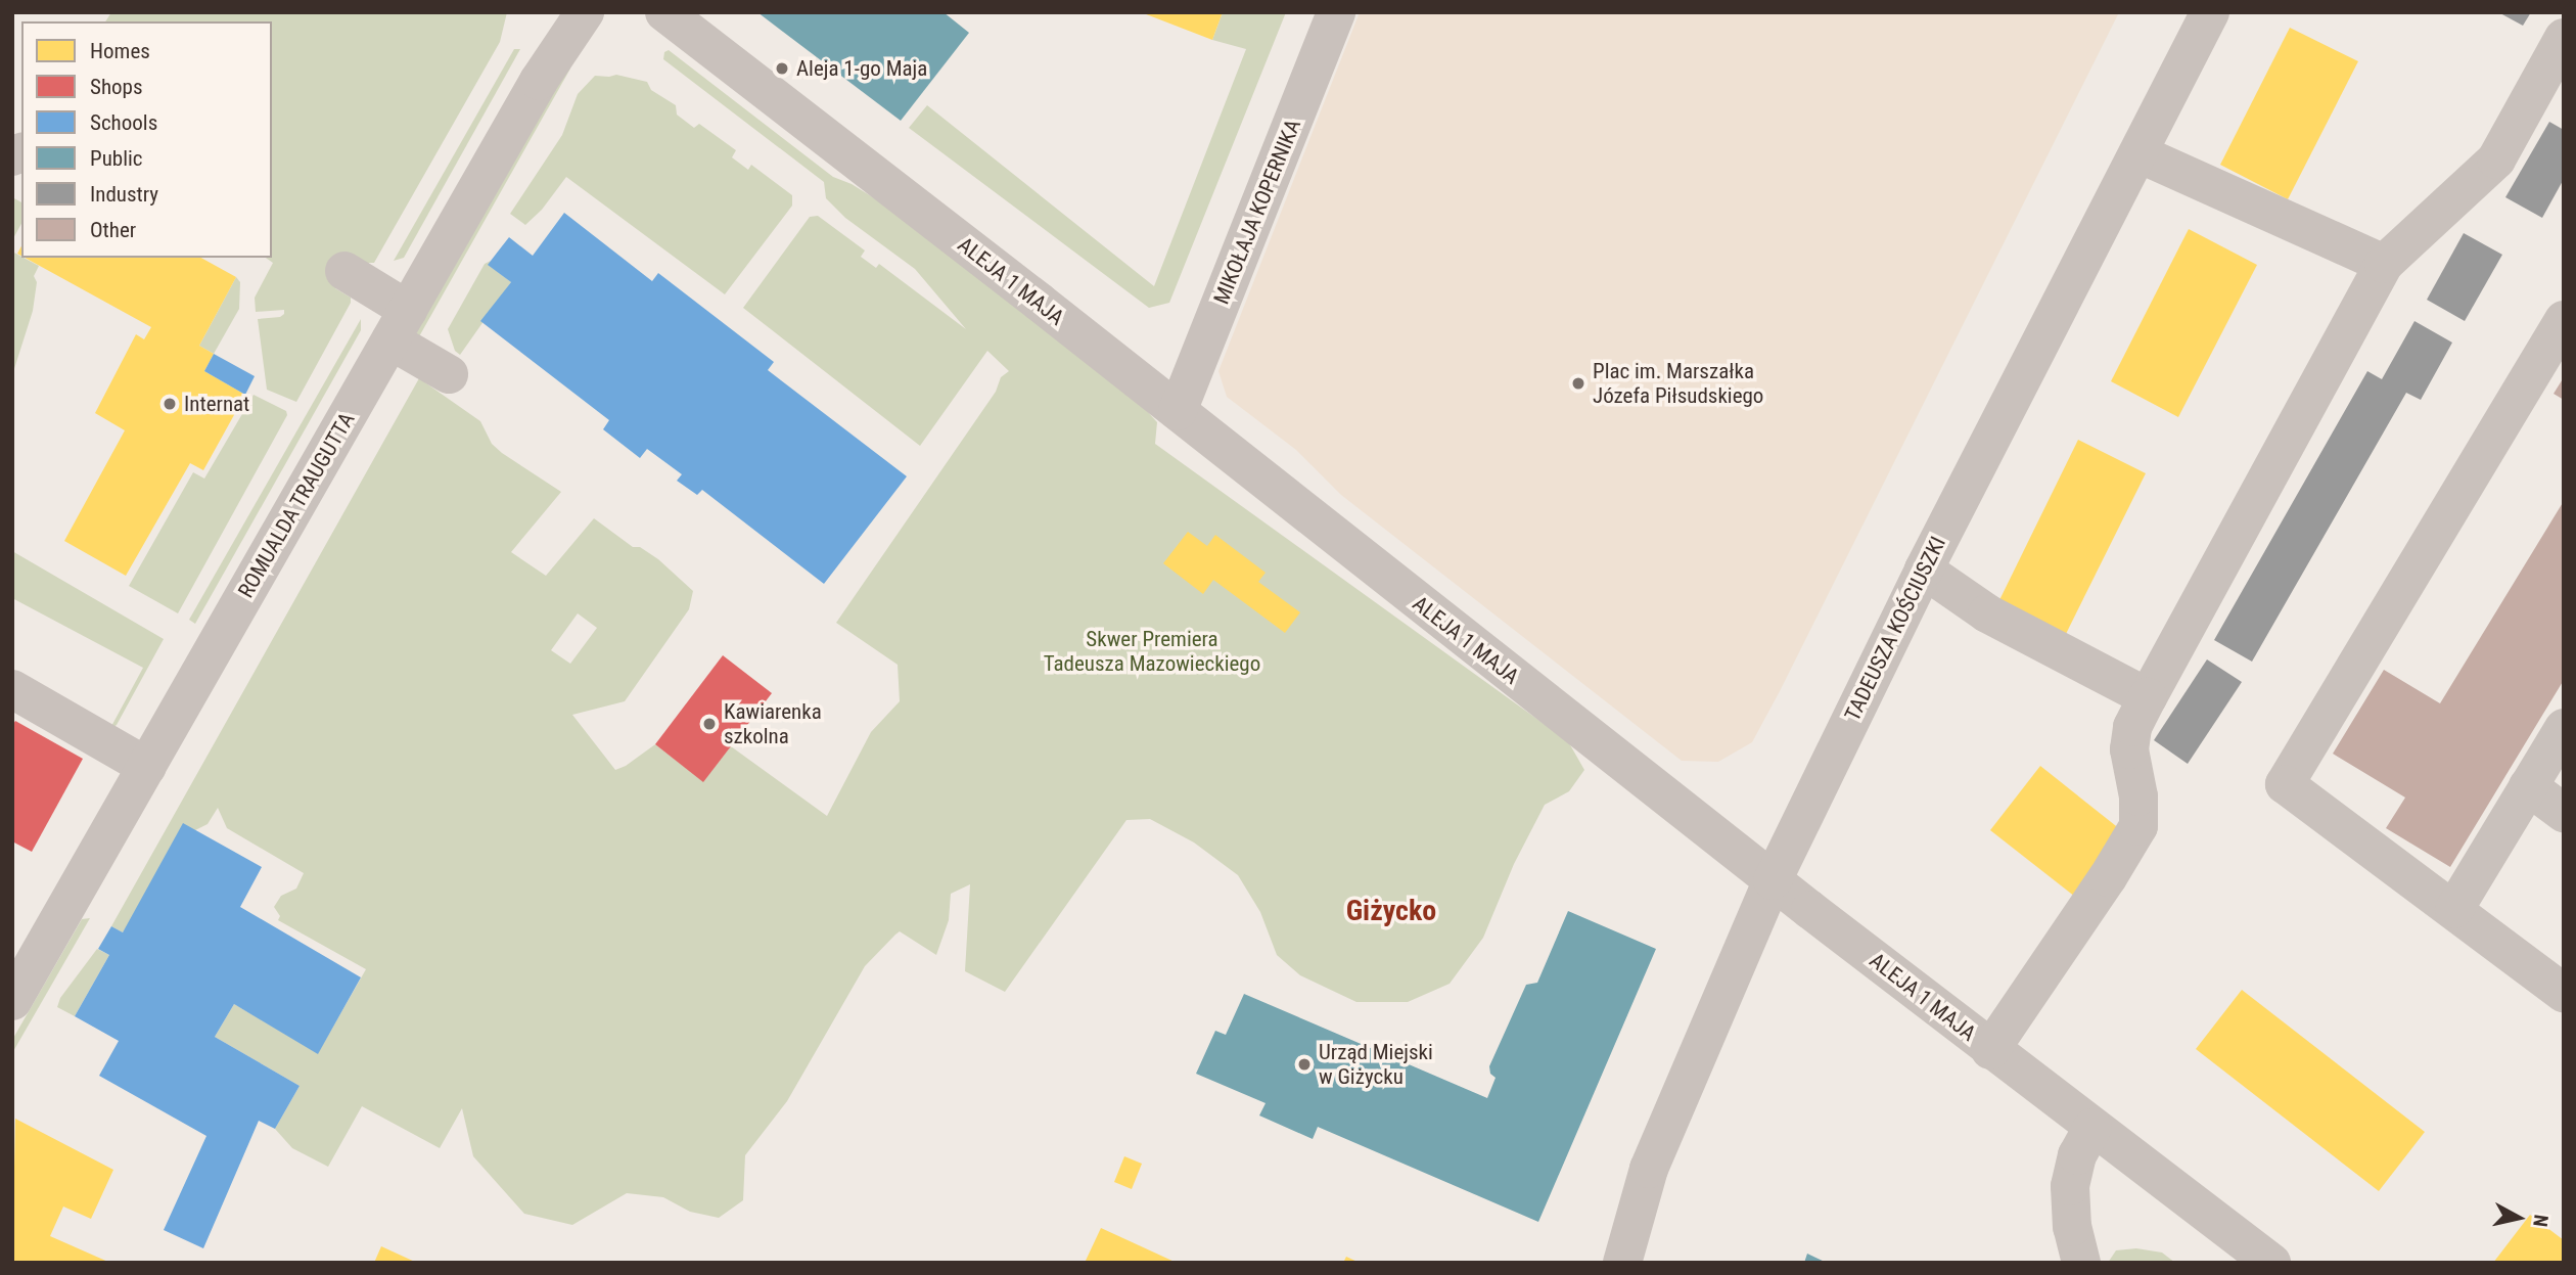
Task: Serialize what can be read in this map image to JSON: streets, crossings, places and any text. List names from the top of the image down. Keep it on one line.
{"streets":{"street":["MIKOŁAJA KOPERNIKA","ALEJA 1 MAJA","ROMUALDA TRAUGUTTA","TADEUSZA KOŚCIUSZKI"]},"crossings":[["MIKOŁAJA KOPERNIKA","ALEJA 1 MAJA"],["ALEJA 1 MAJA","TADEUSZA KOŚCIUSZKI"]],"districts":["Giżycko"],"parks":["Skwer Premiera Tadeusza Mazowieckiego"],"places":["Aleja 1-go Maja","Plac im. Marszałka Józefa Piłsudskiego","Internat","Kawiarenka szkolna","Urząd Miejski w Giżycku"],"legend":["Homes","Shops","Schools","Public","Industry","Other"],"north":"right"}
